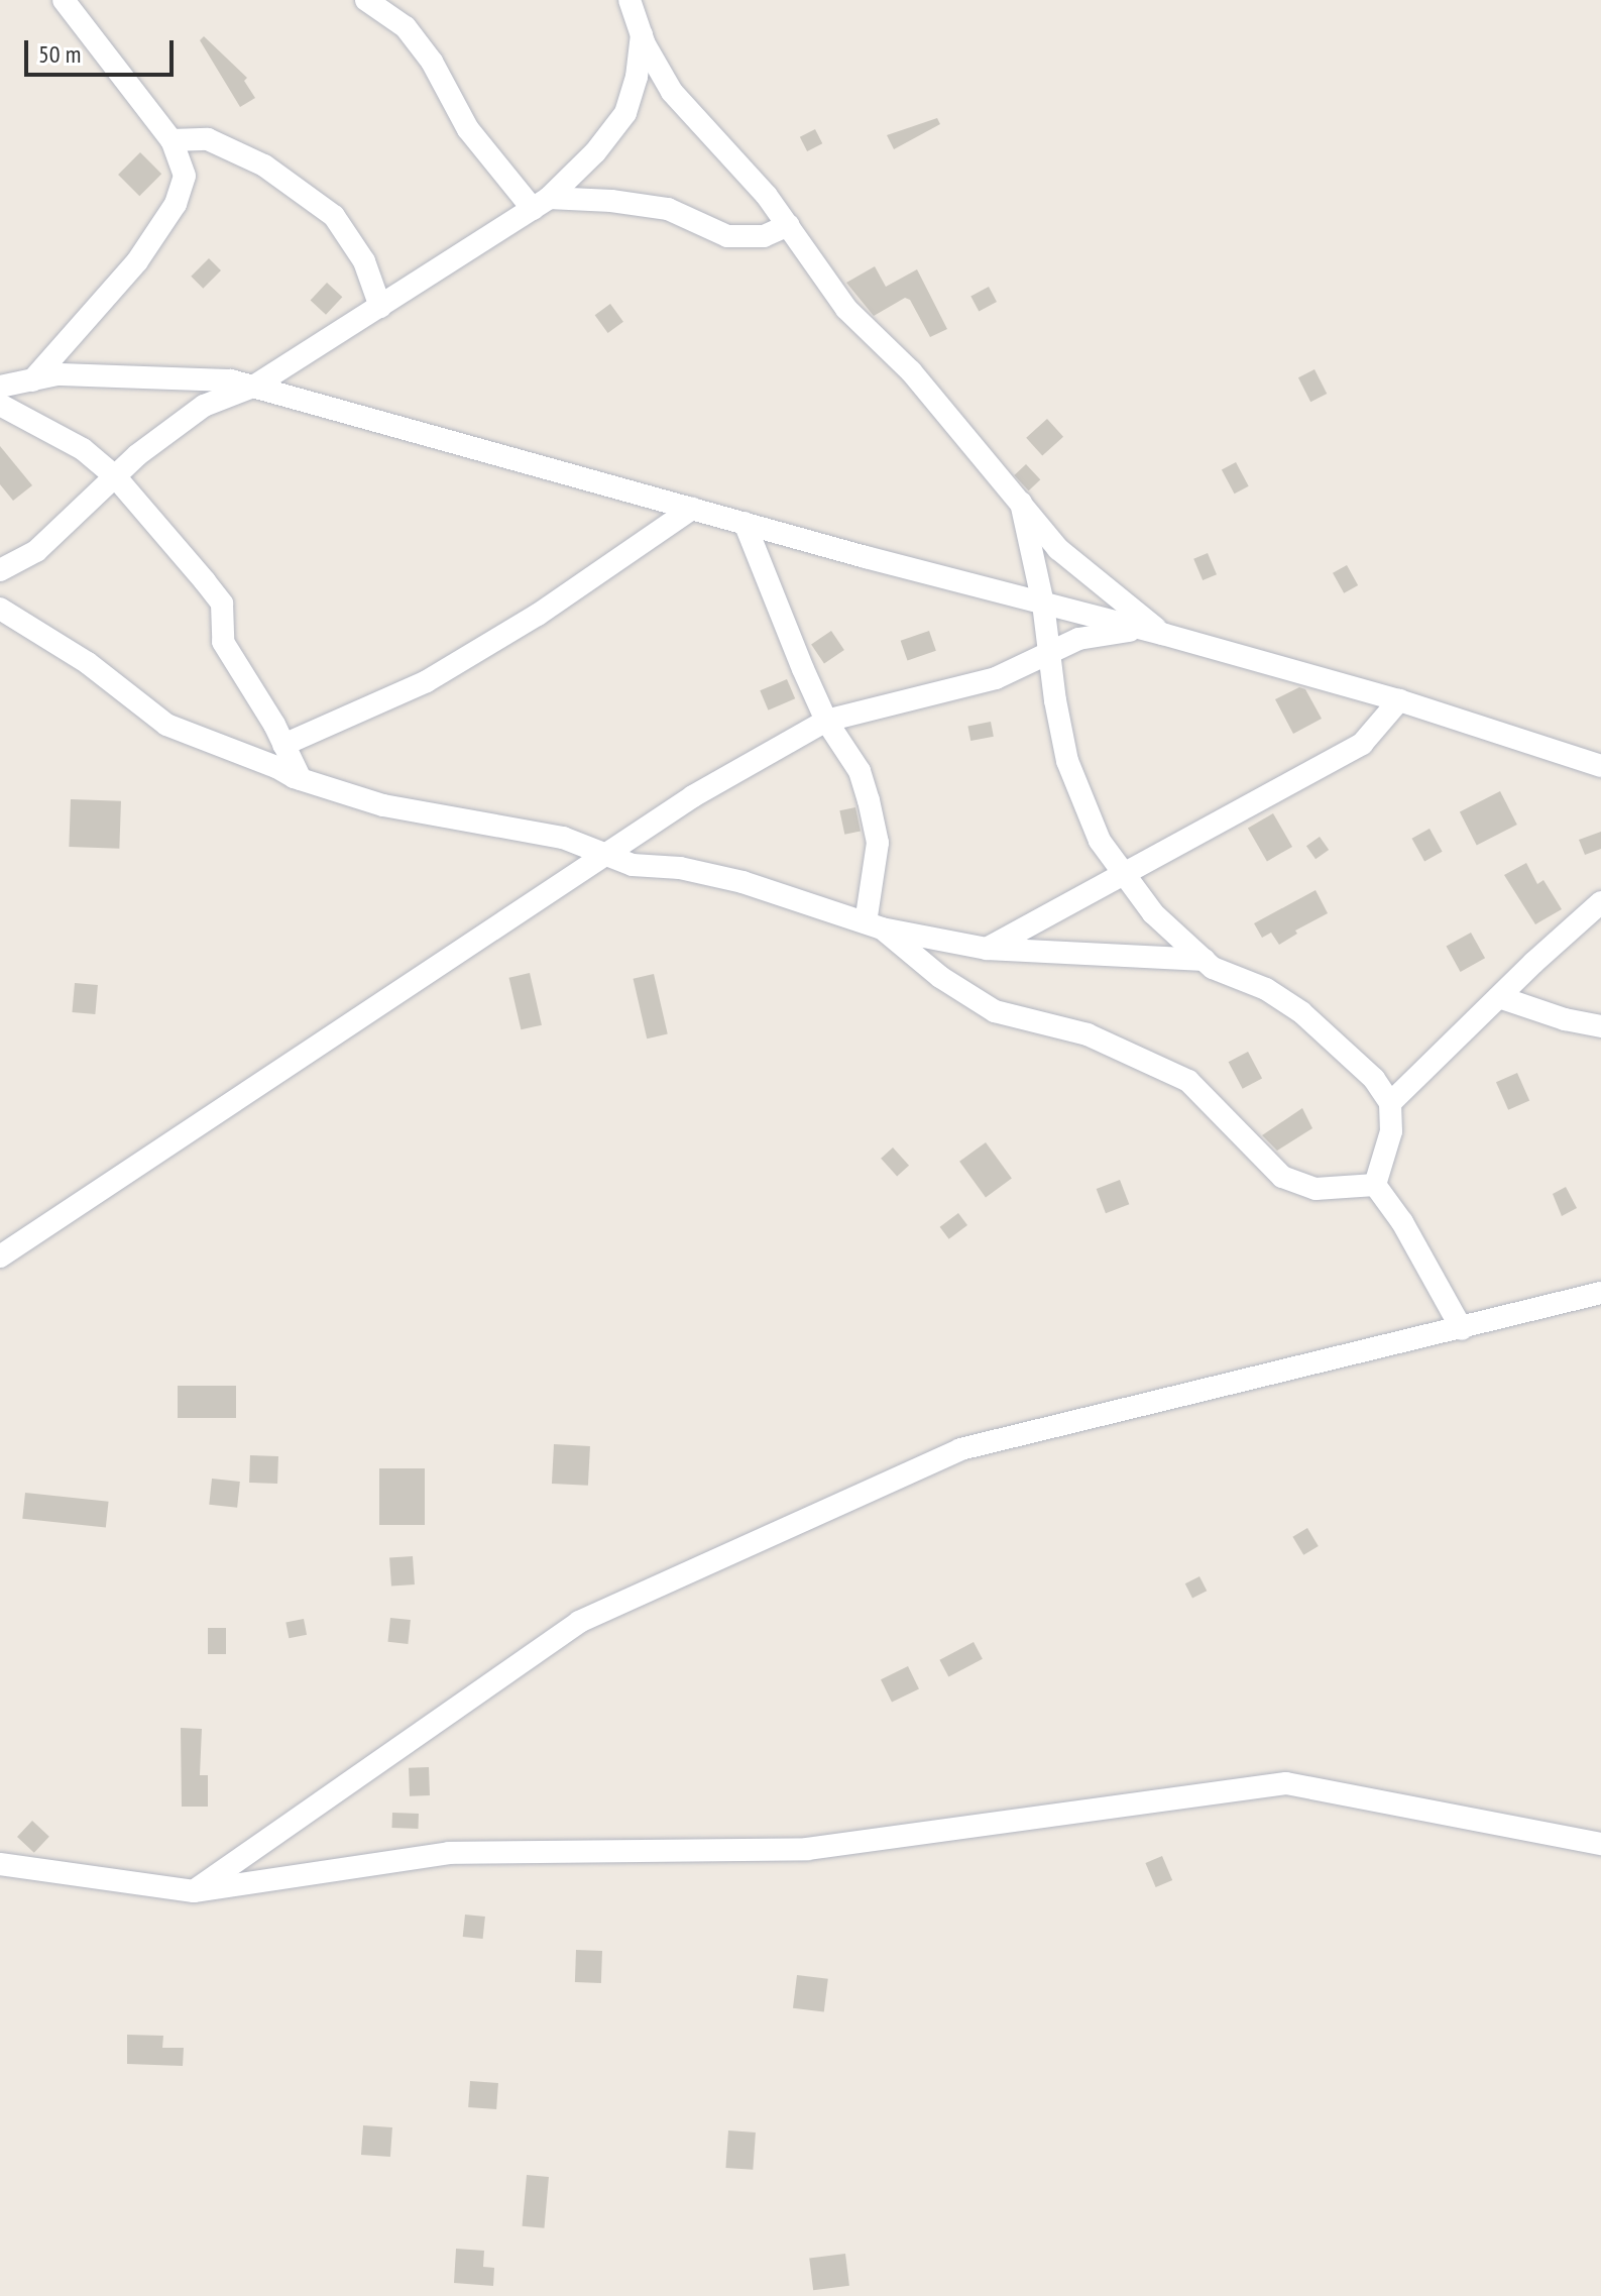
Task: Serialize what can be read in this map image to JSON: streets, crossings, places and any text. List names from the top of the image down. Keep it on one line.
{"scale_bar":"50 m"}
